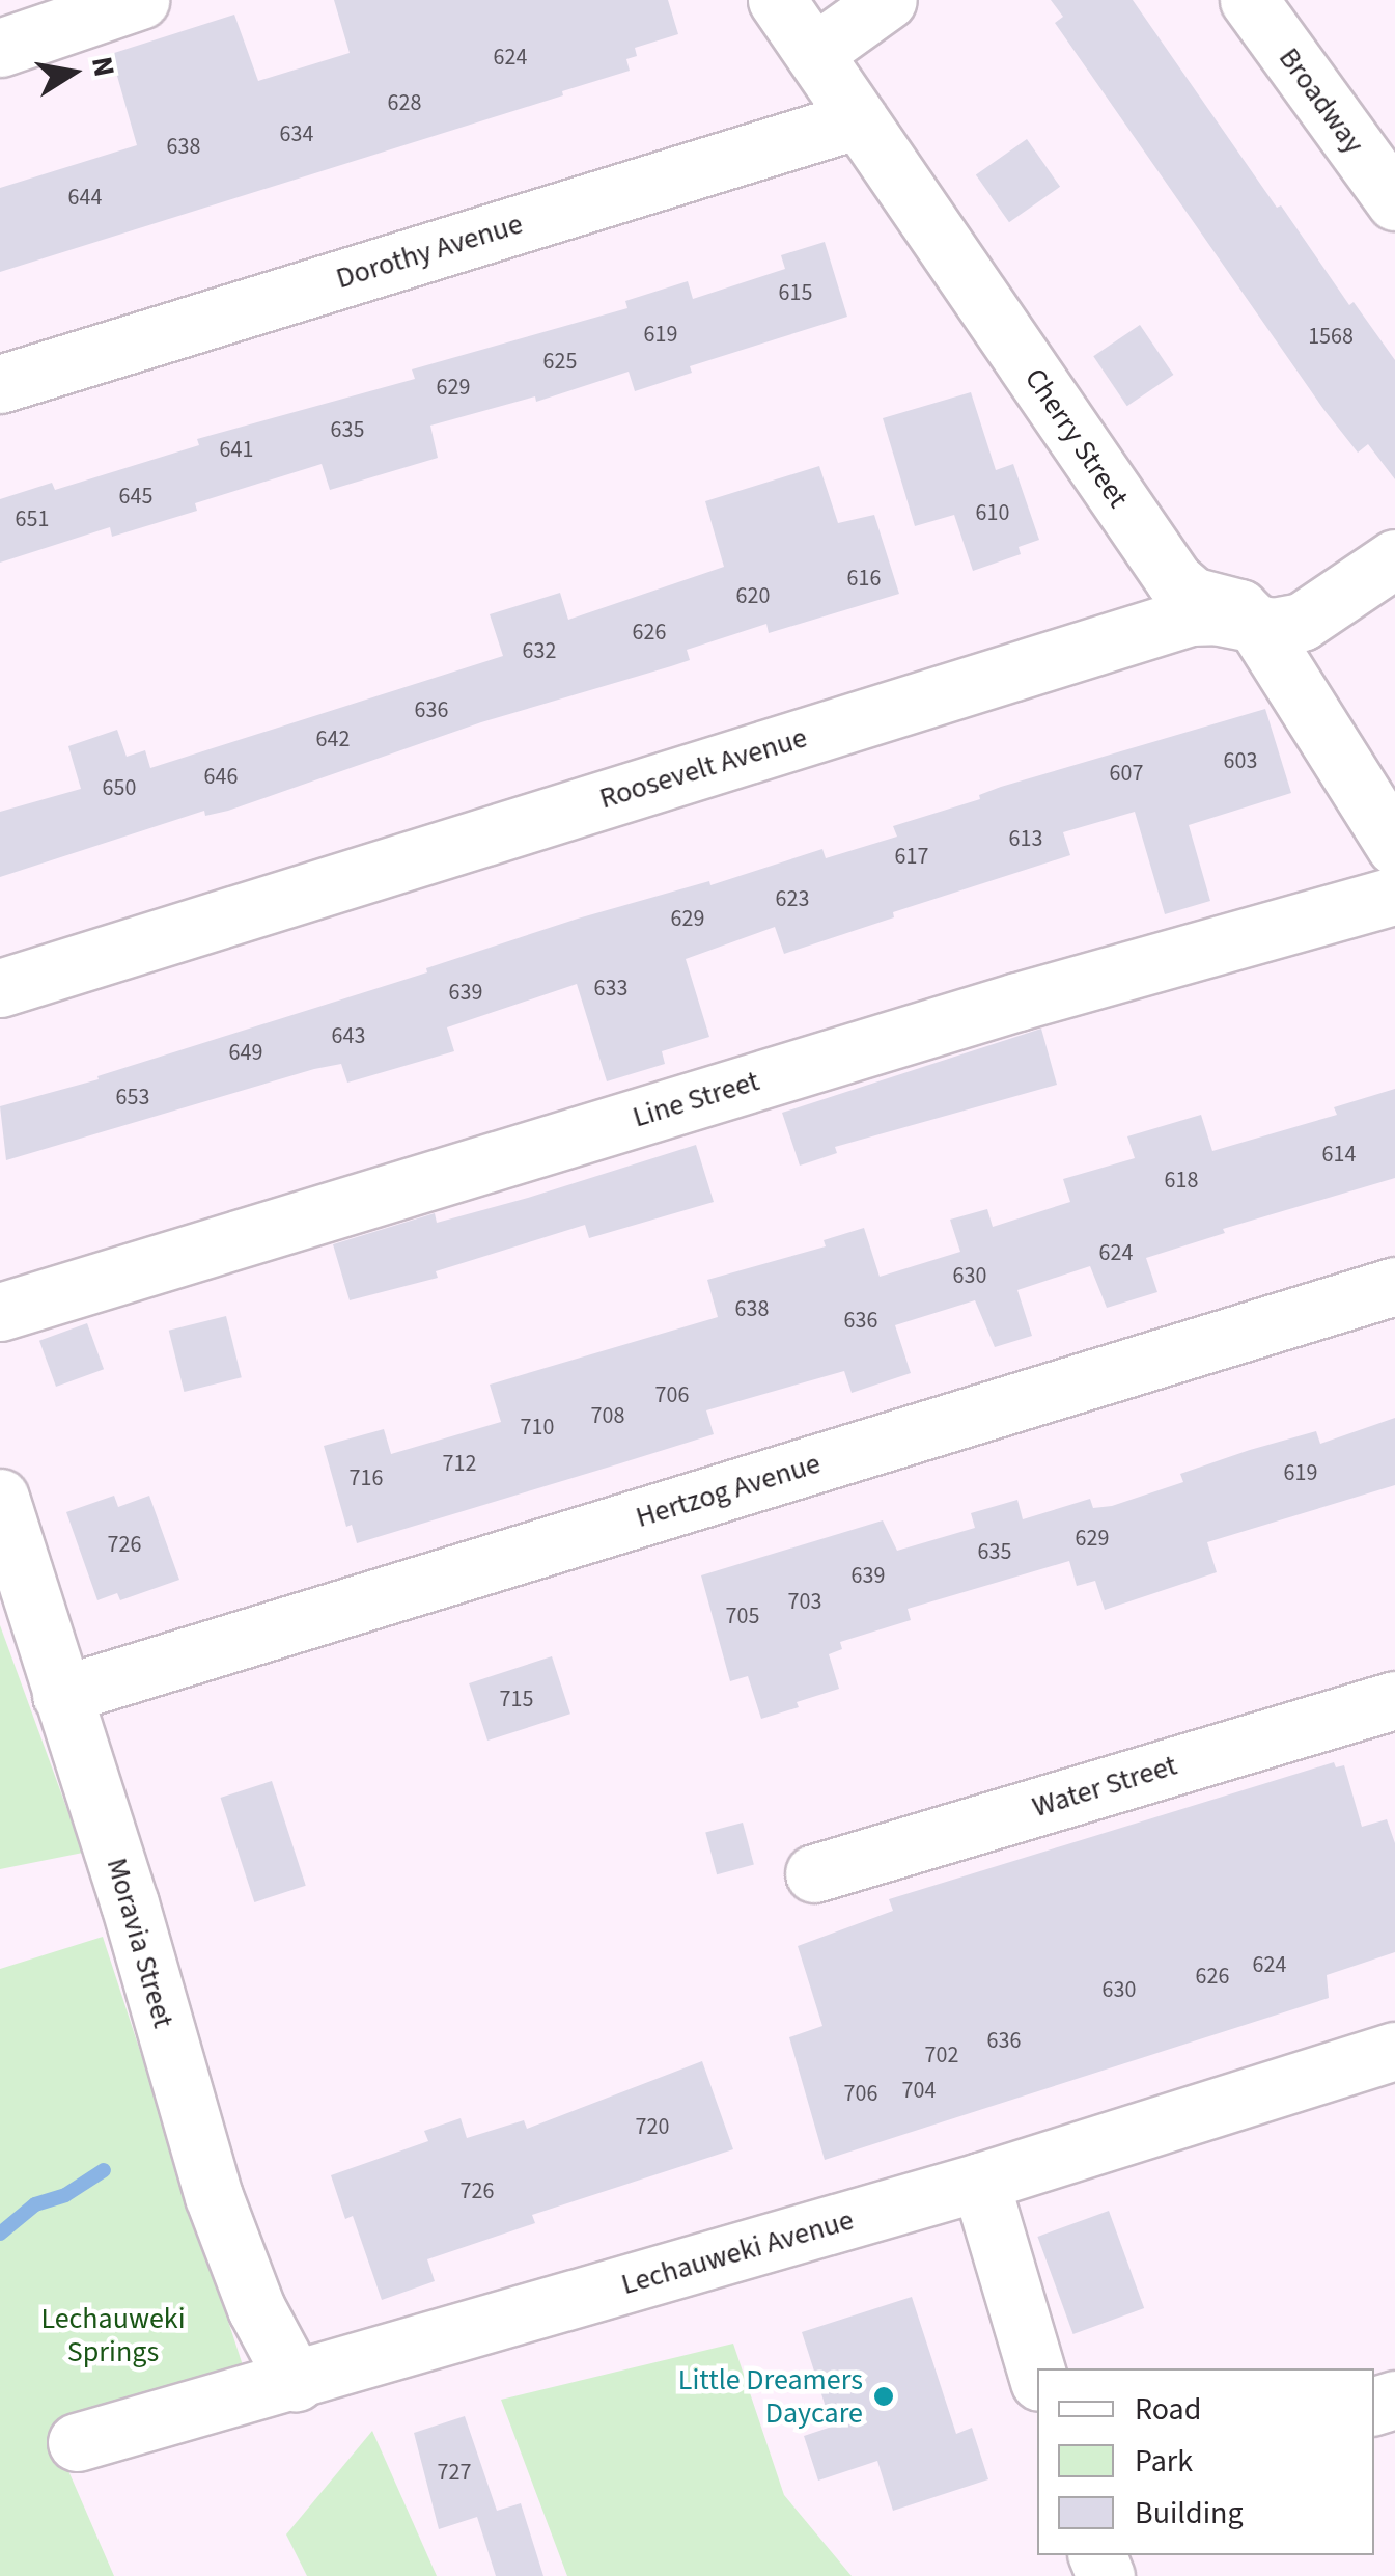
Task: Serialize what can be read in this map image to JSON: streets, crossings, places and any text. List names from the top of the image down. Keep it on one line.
{"streets":{"street":["Broadway","Dorothy Avenue","Cherry Street","Roosevelt Avenue","Line Street","Hertzog Avenue","Water Street","Moravia Street","Lechauweki Avenue"]},"crossings":[["Dorothy Avenue","Cherry Street"],["Cherry Street","Roosevelt Avenue"],["Hertzog Avenue","Moravia Street"],["Moravia Street","Lechauweki Avenue"]],"parks":["Lechauweki Springs"],"places":["Little Dreamers Daycare"],"house_numbers":["624","628","634","638","644","615","619","1568","625","629","635","641","645","610","651","616","620","626","632","636","642","603","607","646","650","613","617","623","629","633","639","643","649","653","614","618","624","630","638","636","706","708","710","712","619","716","629","726","635","639","703","705","715","624","626","630","636","702","704","706","720","726","727"],"legend":["Road","Park","Building"],"north":"right"}
